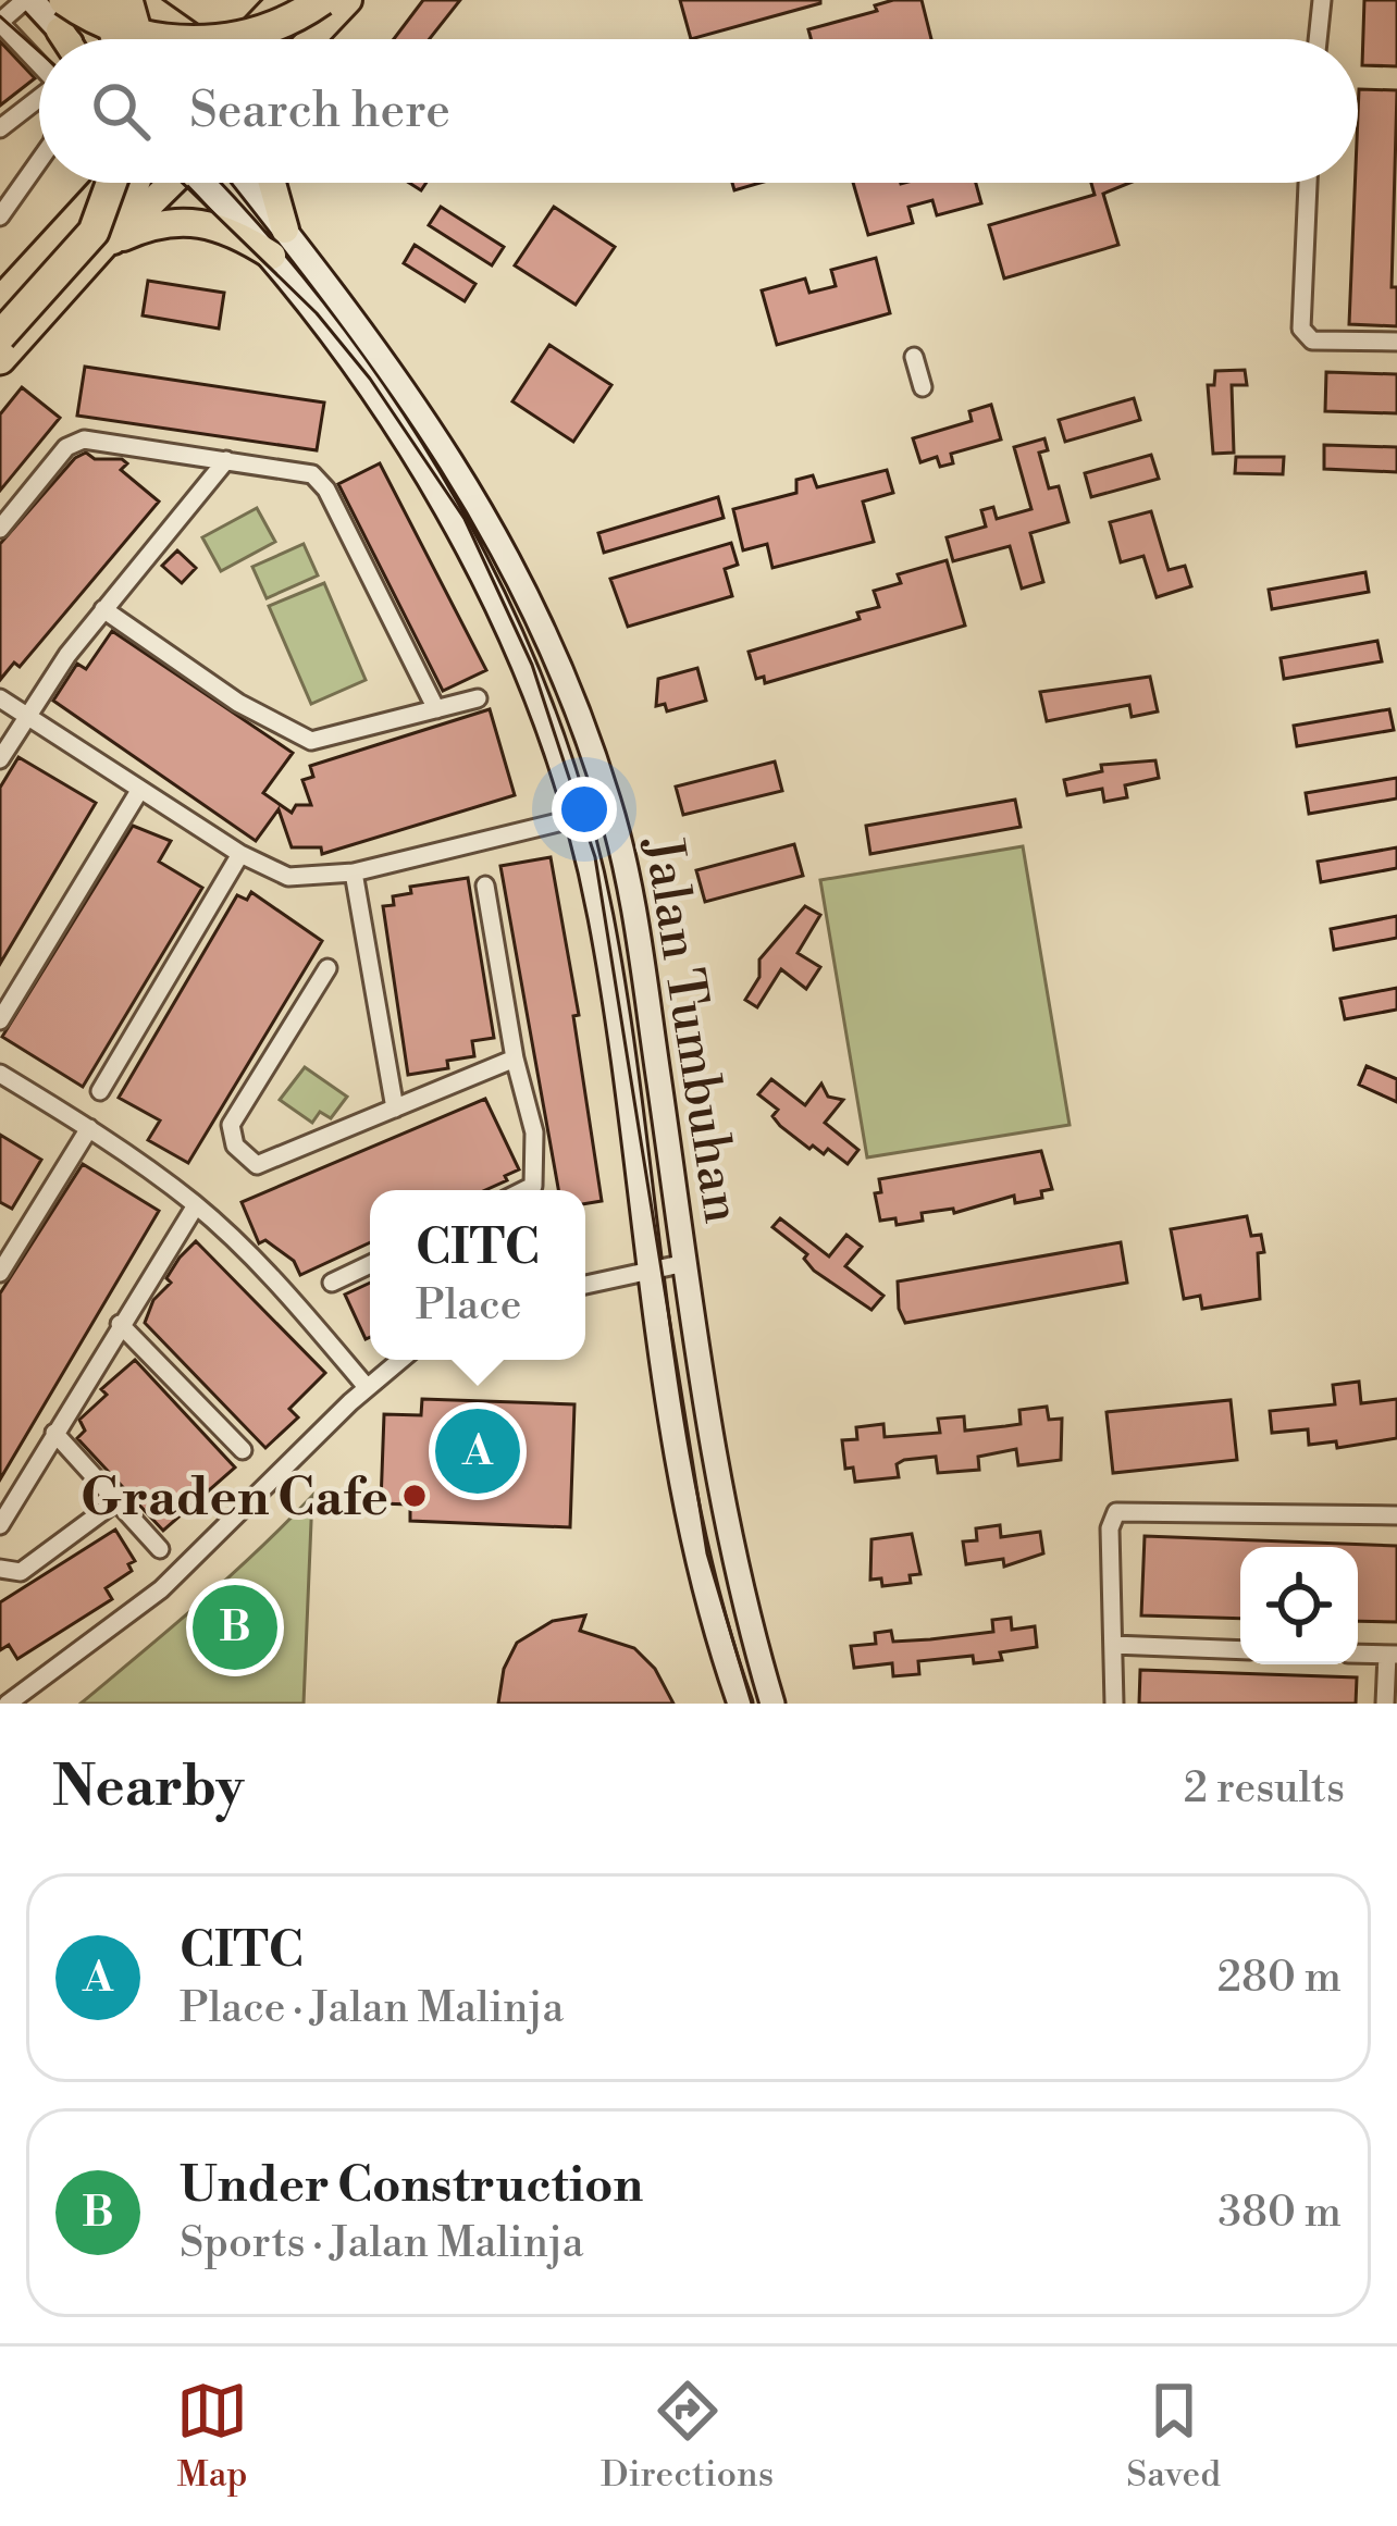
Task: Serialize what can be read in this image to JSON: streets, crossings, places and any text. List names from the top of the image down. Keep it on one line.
{"streets":{"main road":["Jalan Tumbuhan"]},"places":["Graden Cafe"],"page":{"search":"Search here","popup":["CITC","Place"],"pins":["A","B"],"heading":["Nearby","2 results"],"list":[{"mark":"A","name":"CITC","note":"Place · Jalan Malinja","value":"280 m"},{"mark":"B","name":"Under Construction","note":"Sports · Jalan Malinja","value":"380 m"}],"nav":["Map","Directions","Saved"]}}
